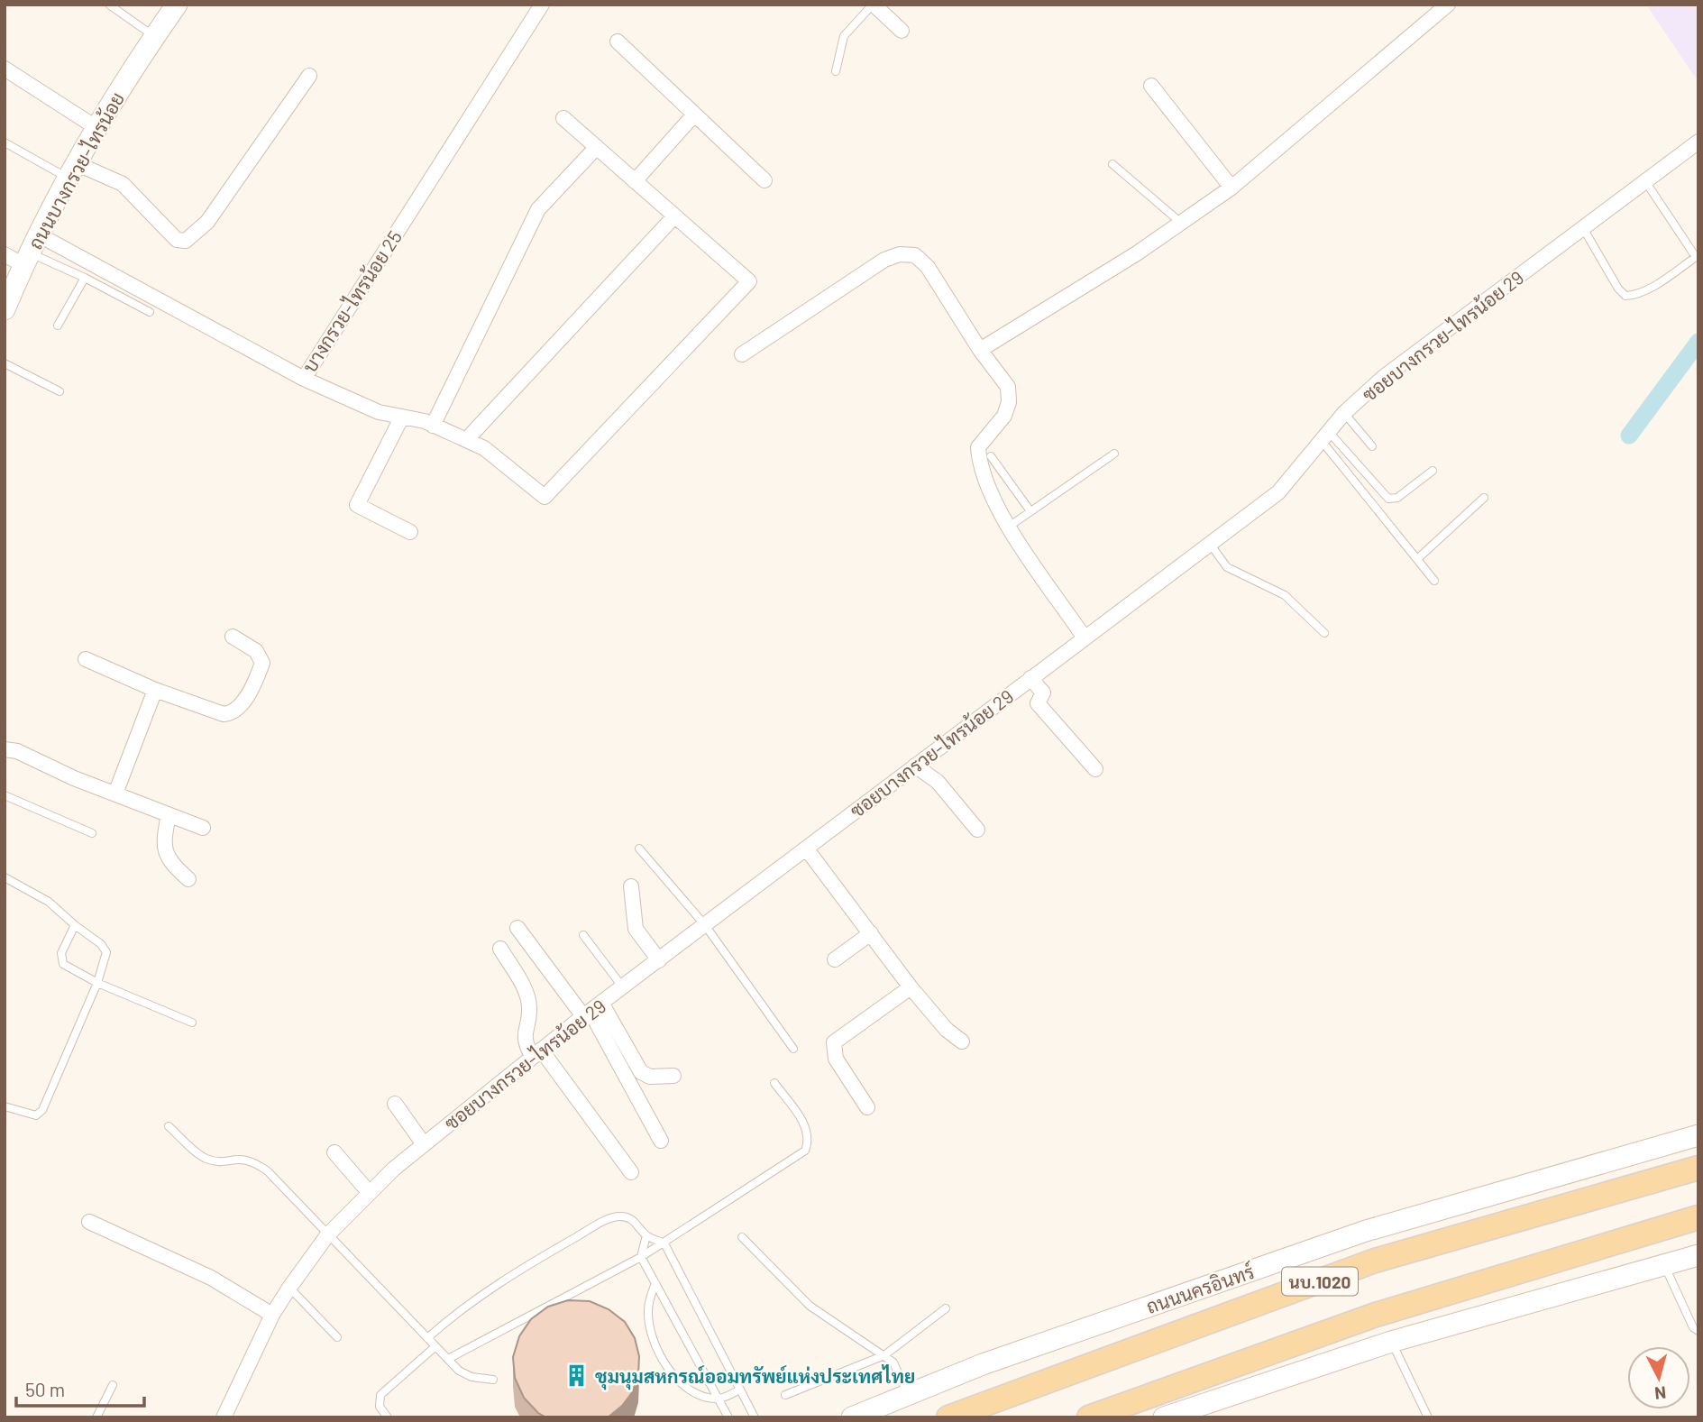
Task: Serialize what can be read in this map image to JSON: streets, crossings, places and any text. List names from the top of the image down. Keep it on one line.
{"streets":{"main road":["ถนนบางกรวย-ไทรน้อย","นบ.1020","ถนนนครอินทร์"],"street":["บางกรวย-ไทรน้อย 25","ซอยบางกรวย-ไทรน้อย 29"]},"crossings":[["ถนนบางกรวย-ไทรน้อย","บางกรวย-ไทรน้อย 25"]],"places":{"building":["ชุมนุมสหกรณ์ออมทรัพย์แห่งประเทศไทย"]},"scale_bar":"50 m","north":"bottom"}
